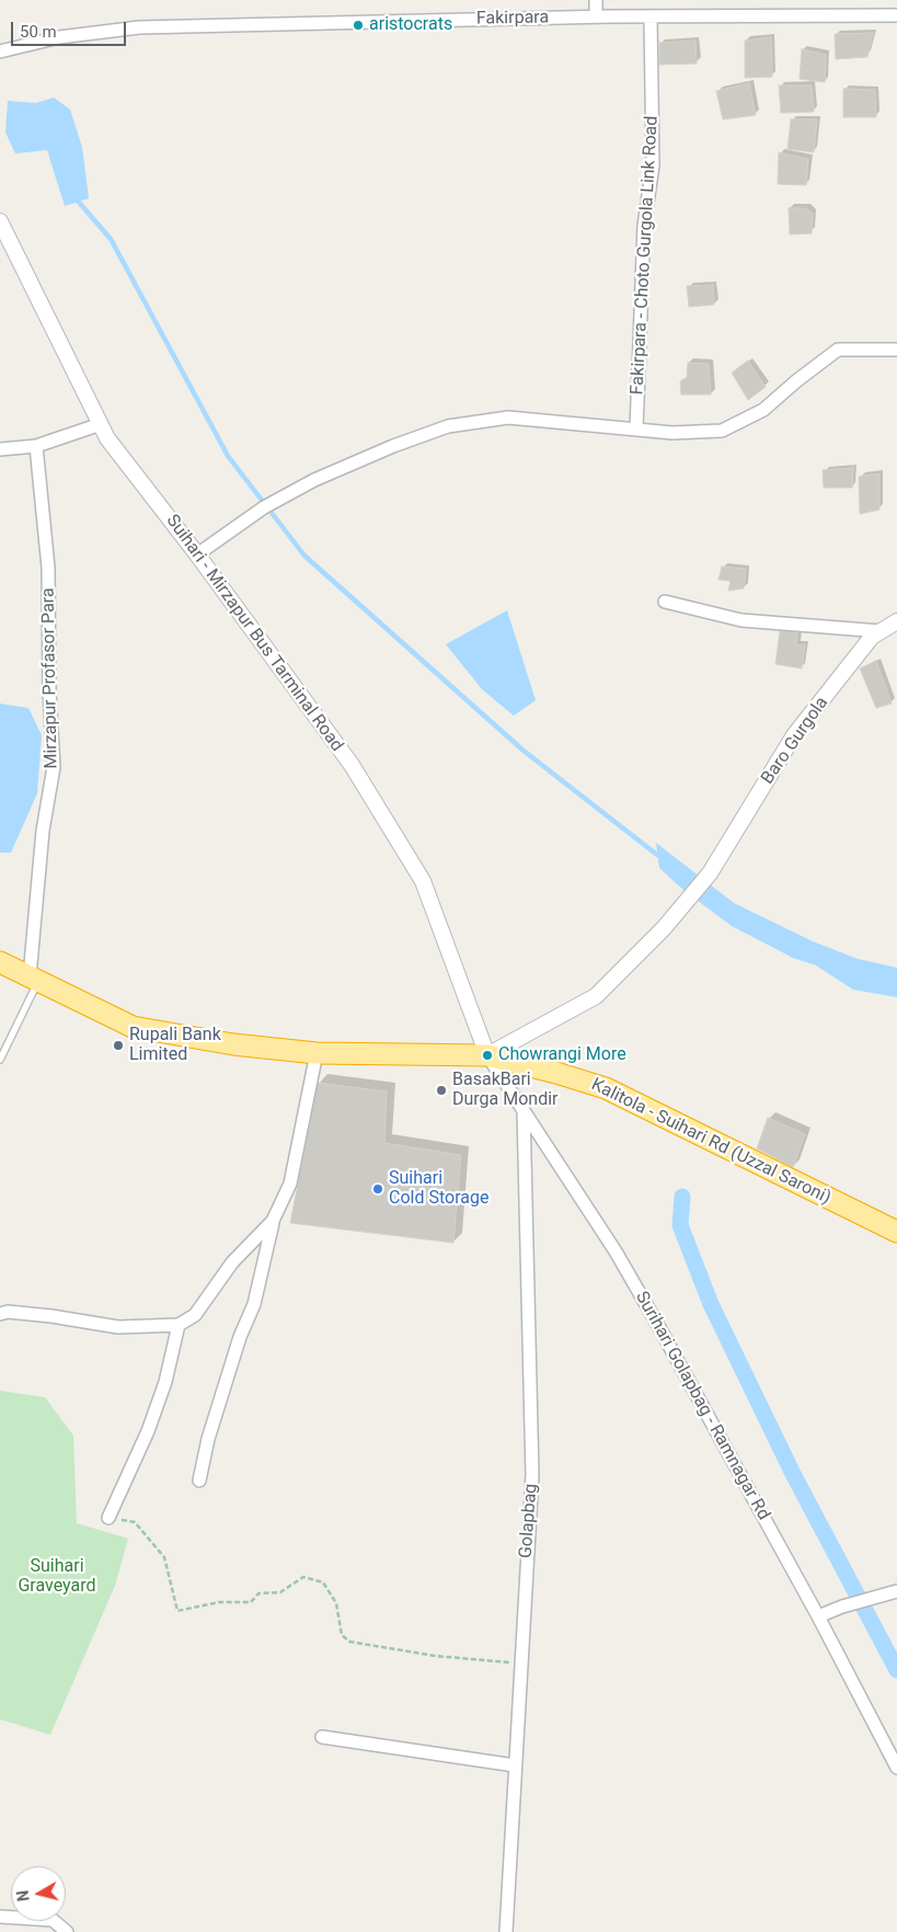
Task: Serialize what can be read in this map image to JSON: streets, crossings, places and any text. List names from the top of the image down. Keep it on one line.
{"streets":{"highway":["Kalitola - Suihari Rd (Uzzal Saroni)"],"street":["Fakirpara","Fakirpara - Choto Gurgola Link Road","Suihari - Mirzapur Bus Tarminal Road","Mirzapur Profasor Para","Baro Gurgola","Surihari Golapbag - Ramnagar Rd","Golapbag"]},"crossings":[["Fakirpara","Fakirpara - Choto Gurgola Link Road"],["Suihari - Mirzapur Bus Tarminal Road","Baro Gurgola"],["Suihari - Mirzapur Bus Tarminal Road","Kalitola - Suihari Rd (Uzzal Saroni)"],["Suihari - Mirzapur Bus Tarminal Road","Surihari Golapbag - Ramnagar Rd"],["Mirzapur Profasor Para","Kalitola - Suihari Rd (Uzzal Saroni)"],["Baro Gurgola","Kalitola - Suihari Rd (Uzzal Saroni)"],["Baro Gurgola","Surihari Golapbag - Ramnagar Rd"],["Kalitola - Suihari Rd (Uzzal Saroni)","Surihari Golapbag - Ramnagar Rd"],["Surihari Golapbag - Ramnagar Rd","Golapbag"]],"parks":["Suihari Graveyard"],"places":["aristocrats","Rupali Bank Limited","Chowrangi More","BasakBari Durga Mondir","Suihari Cold Storage"],"scale_bar":"50 m","north":"left"}
